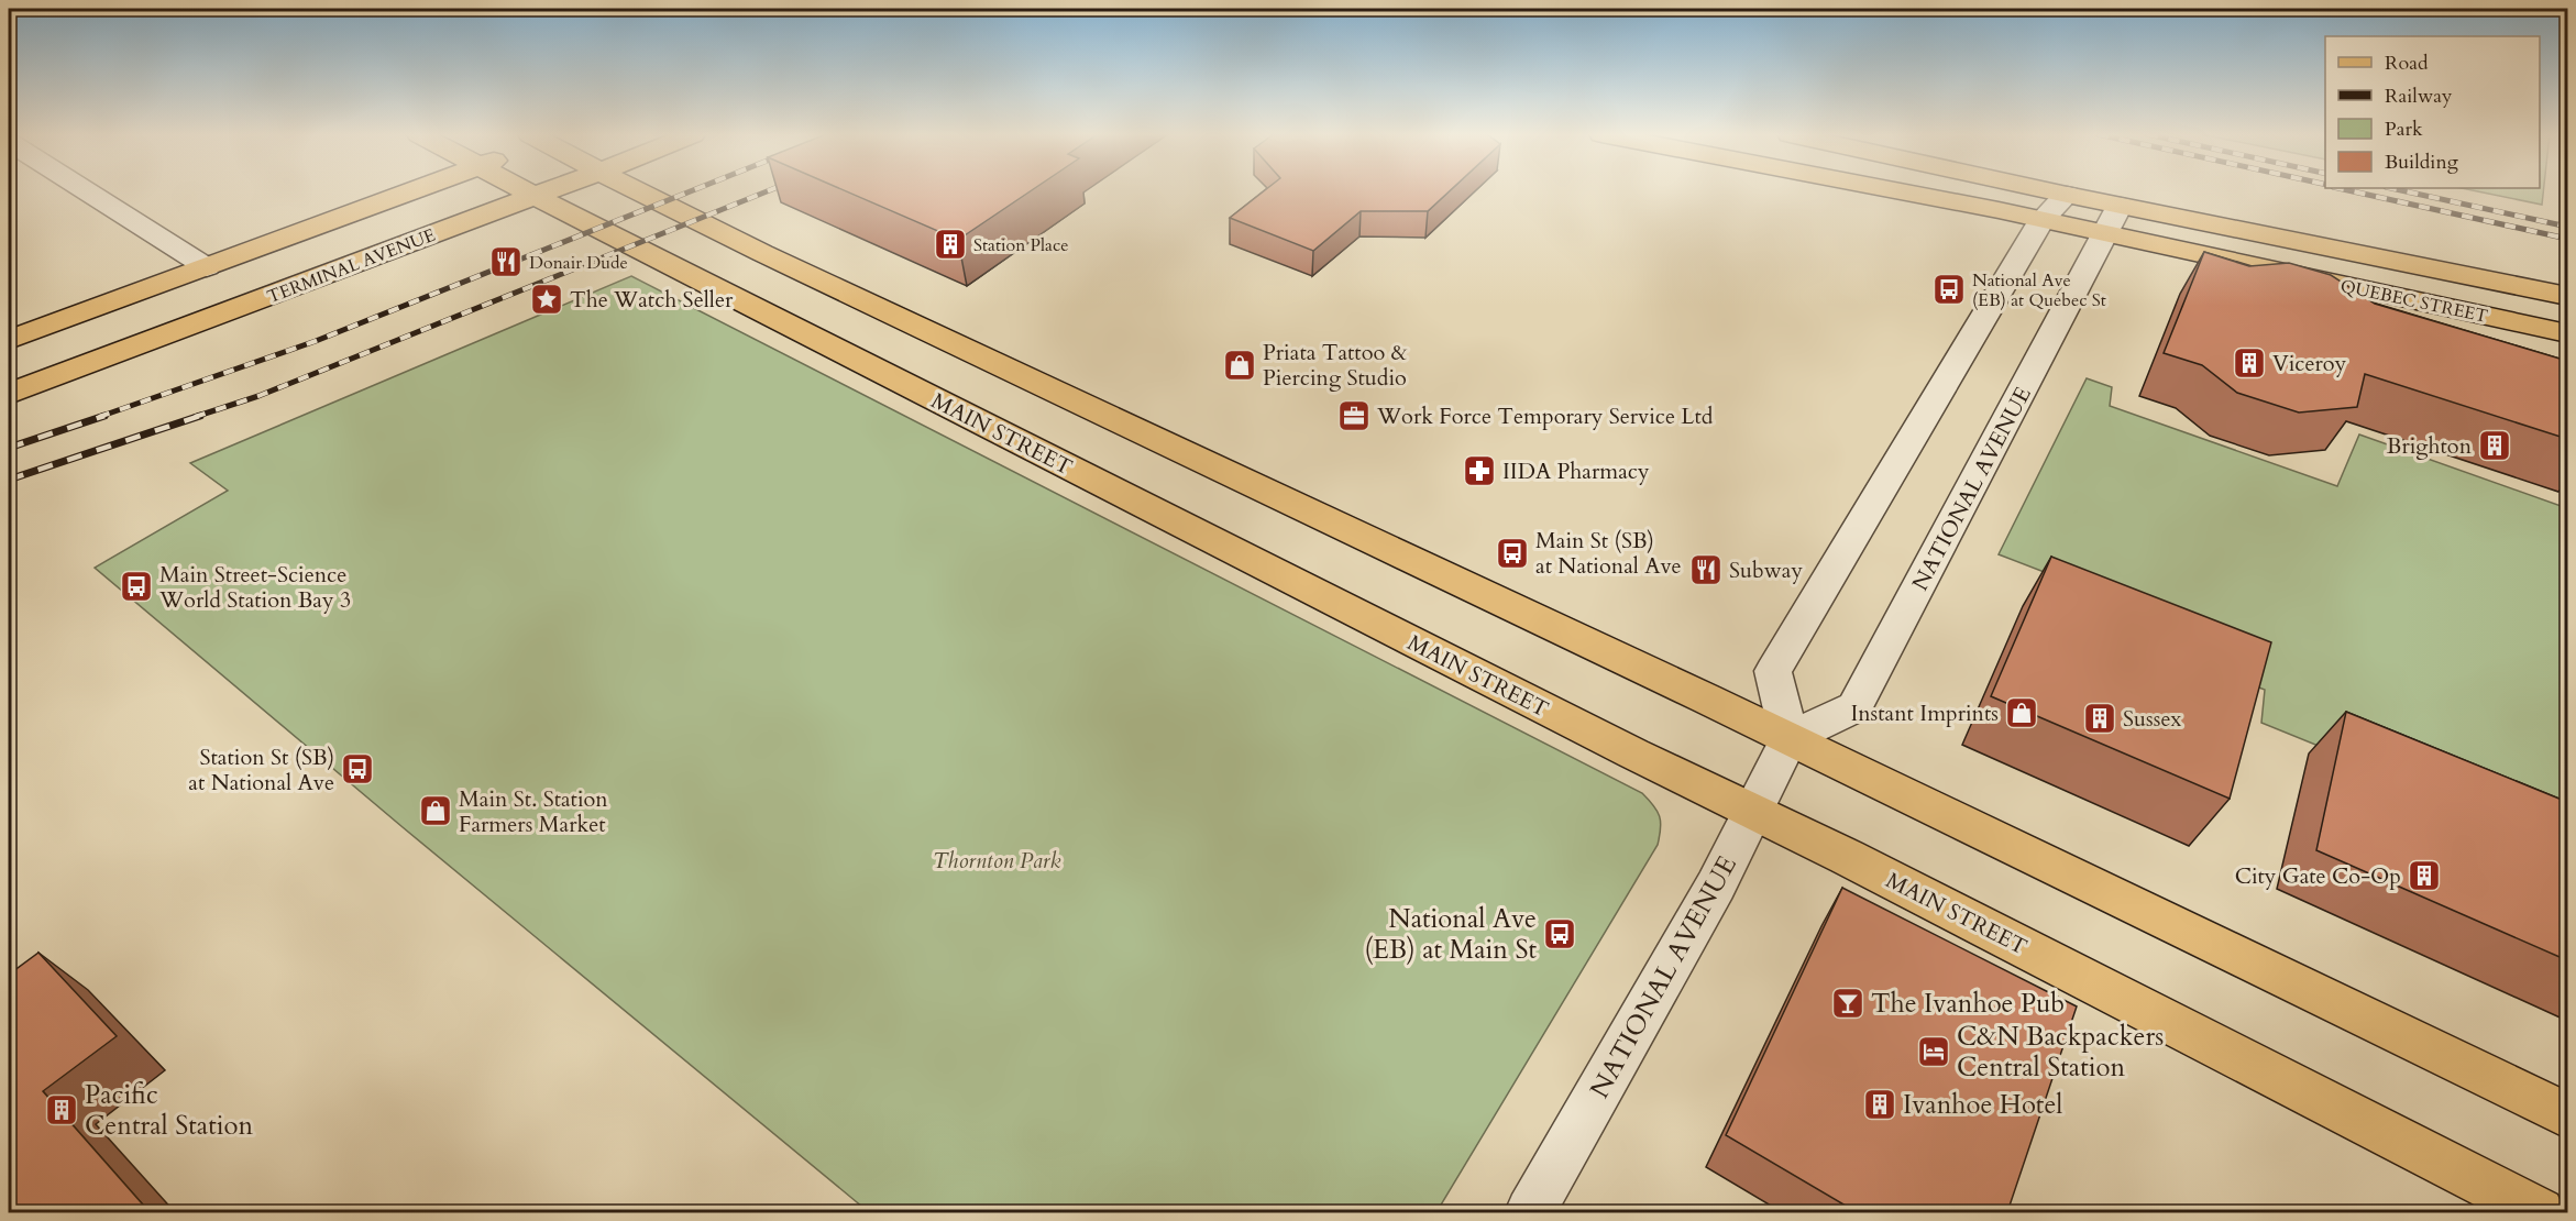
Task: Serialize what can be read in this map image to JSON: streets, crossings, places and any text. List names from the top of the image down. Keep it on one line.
{"streets":{"main road":["TERMINAL AVENUE","QUEBEC STREET","MAIN STREET"],"street":["NATIONAL AVENUE"]},"crossings":[["TERMINAL AVENUE","MAIN STREET"],["QUEBEC STREET","NATIONAL AVENUE"],["MAIN STREET","NATIONAL AVENUE"]],"parks":["Thornton Park"],"places":{"building":["Station Place","Viceroy","Brighton","Sussex","City Gate Co-Op","Ivanhoe Hotel","Pacific Central Station"],"restaurant":["Donair Dude","Subway"],"bus stop":["National Ave (EB) at Quebec St","Main St (SB) at National Ave","Main Street-Science World Station Bay 3","Station St (SB) at National Ave","National Ave (EB) at Main St"],"place":["The Watch Seller"],"shop":["Priata Tattoo & Piercing Studio","Instant Imprints","Main St. Station Farmers Market"],"office":["Work Force Temporary Service Ltd"],"pharmacy":["IIDA Pharmacy"],"bar":["The Ivanhoe Pub"],"hotel":["C&N Backpackers Central Station"]},"legend":["Road","Railway","Park","Building"]}
